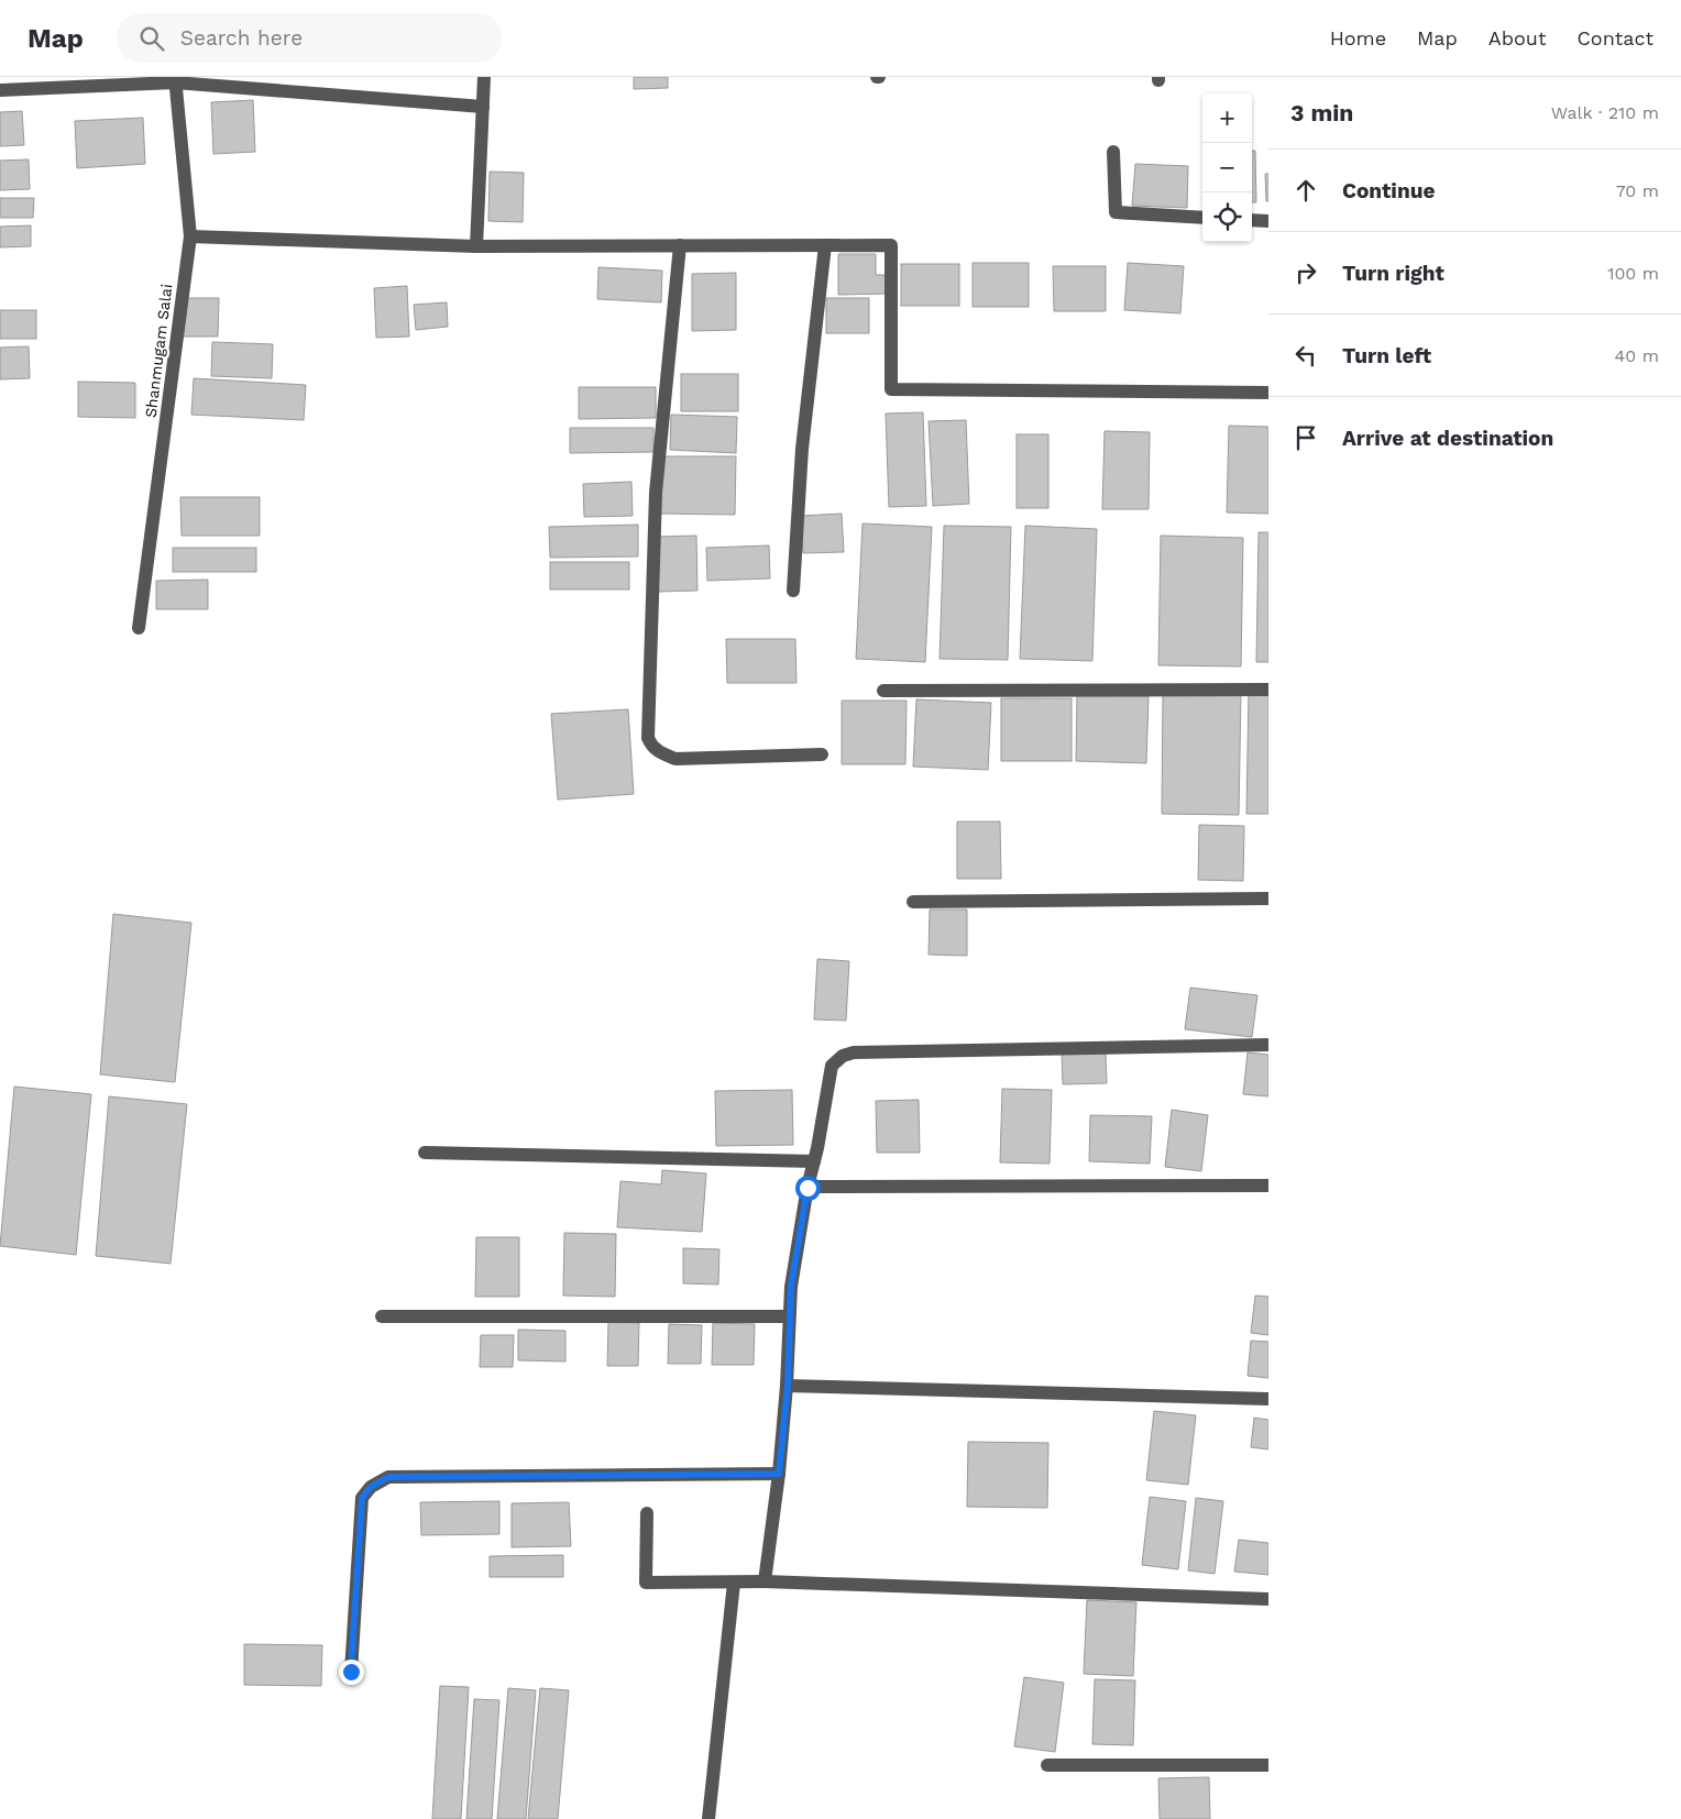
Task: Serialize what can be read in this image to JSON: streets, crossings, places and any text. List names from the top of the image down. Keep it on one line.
{"streets":{"street":["Shanmugam Salai"]},"page":{"header":"Map","search":"Search here","nav":["Home","Map","About","Contact"],"heading":["3 min","Walk · 210 m"],"map_buttons":["+","−"],"list":[["Continue","70 m"],["Turn right","100 m"],["Turn left","40 m"],"Arrive at destination"]}}
